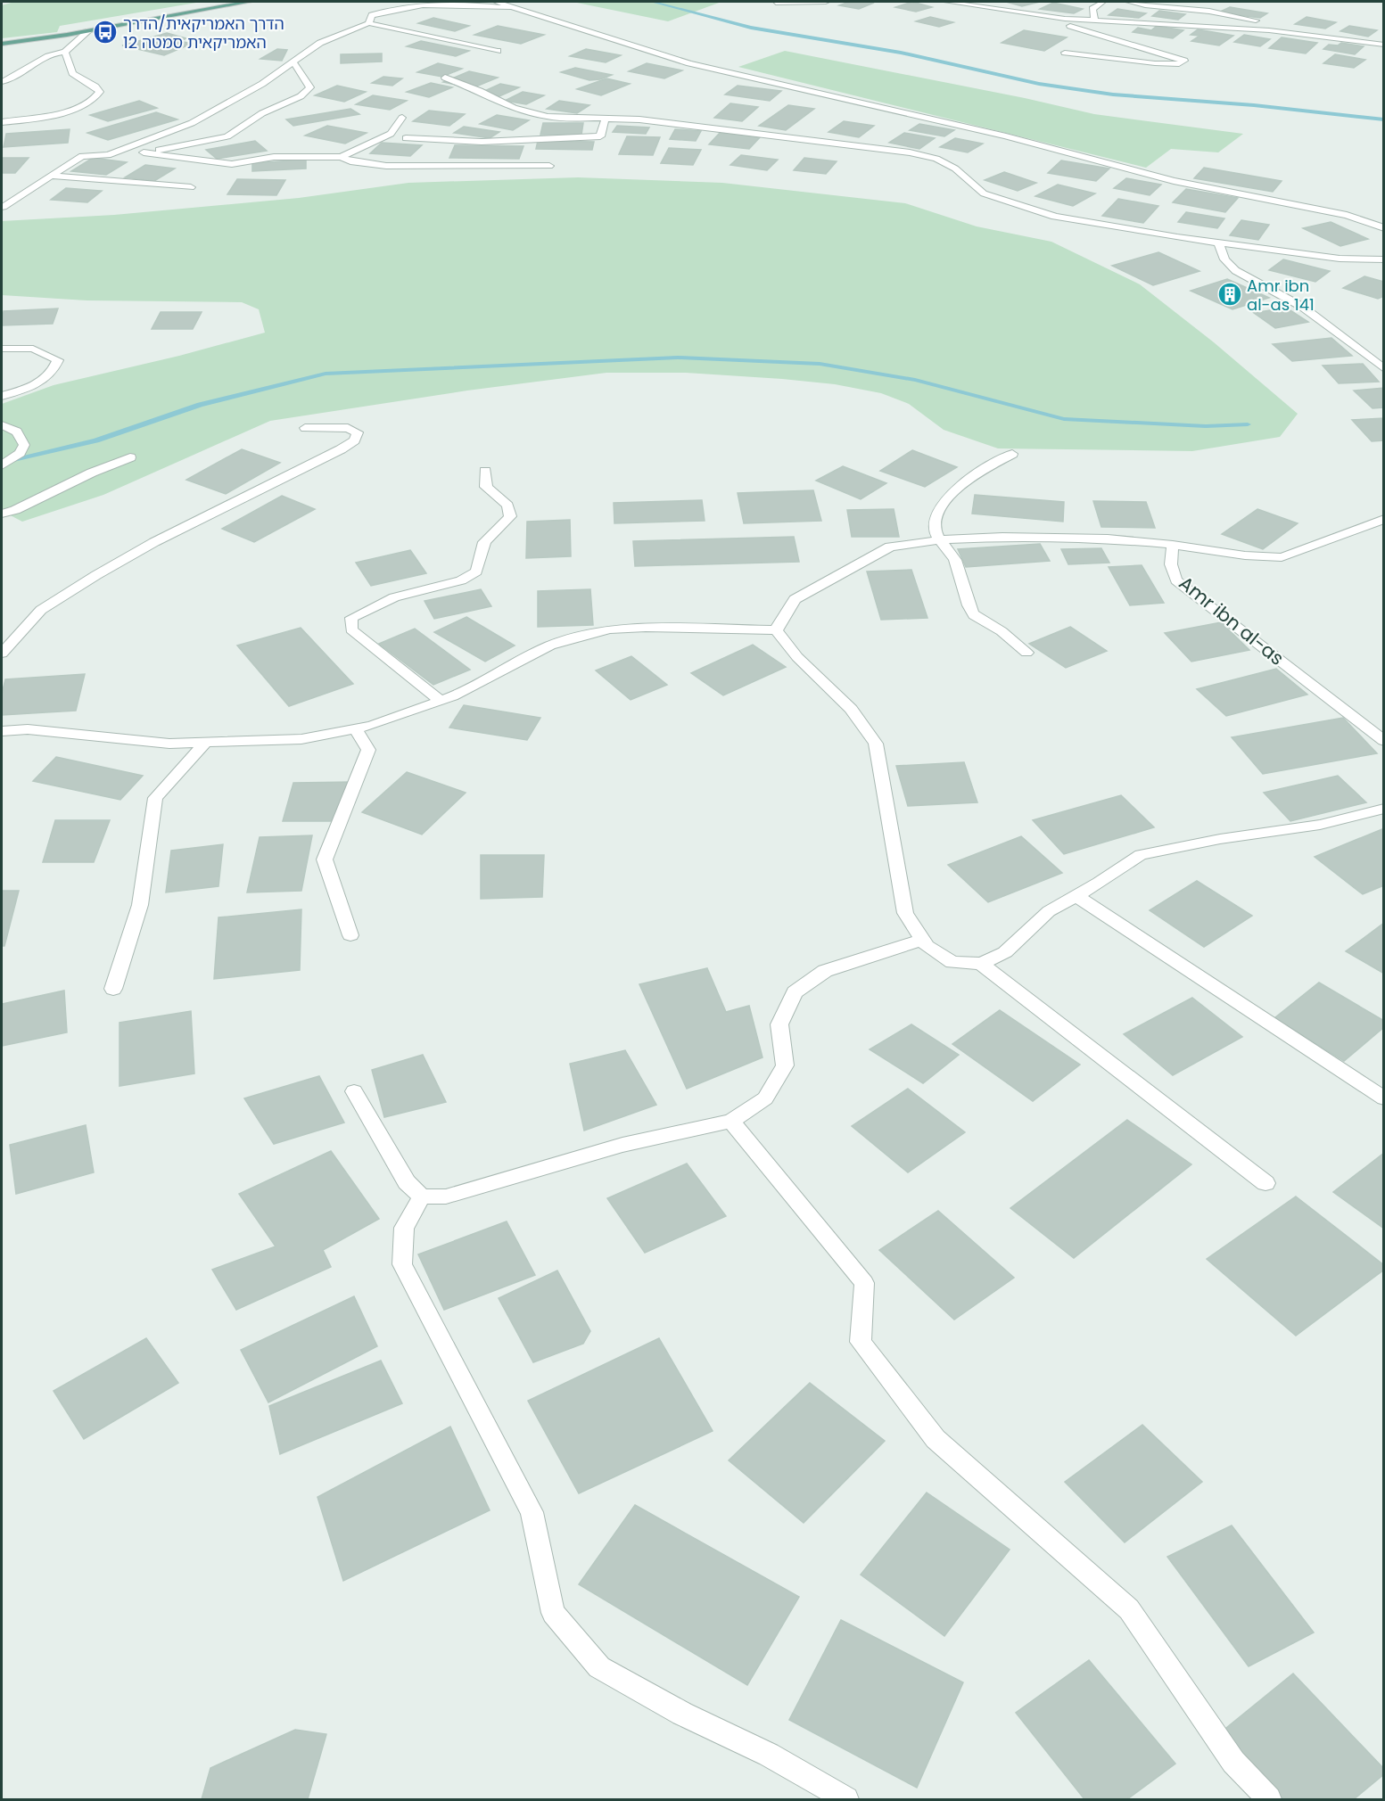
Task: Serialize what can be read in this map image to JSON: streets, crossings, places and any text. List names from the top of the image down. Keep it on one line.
{"streets":{"street":["Amr ibn al-as"]},"places":{"bus stop":["הדרך האמריקאית/הדרך האמריקאית סמטה 12"],"building":["Amr ibn al-as 141"]}}
